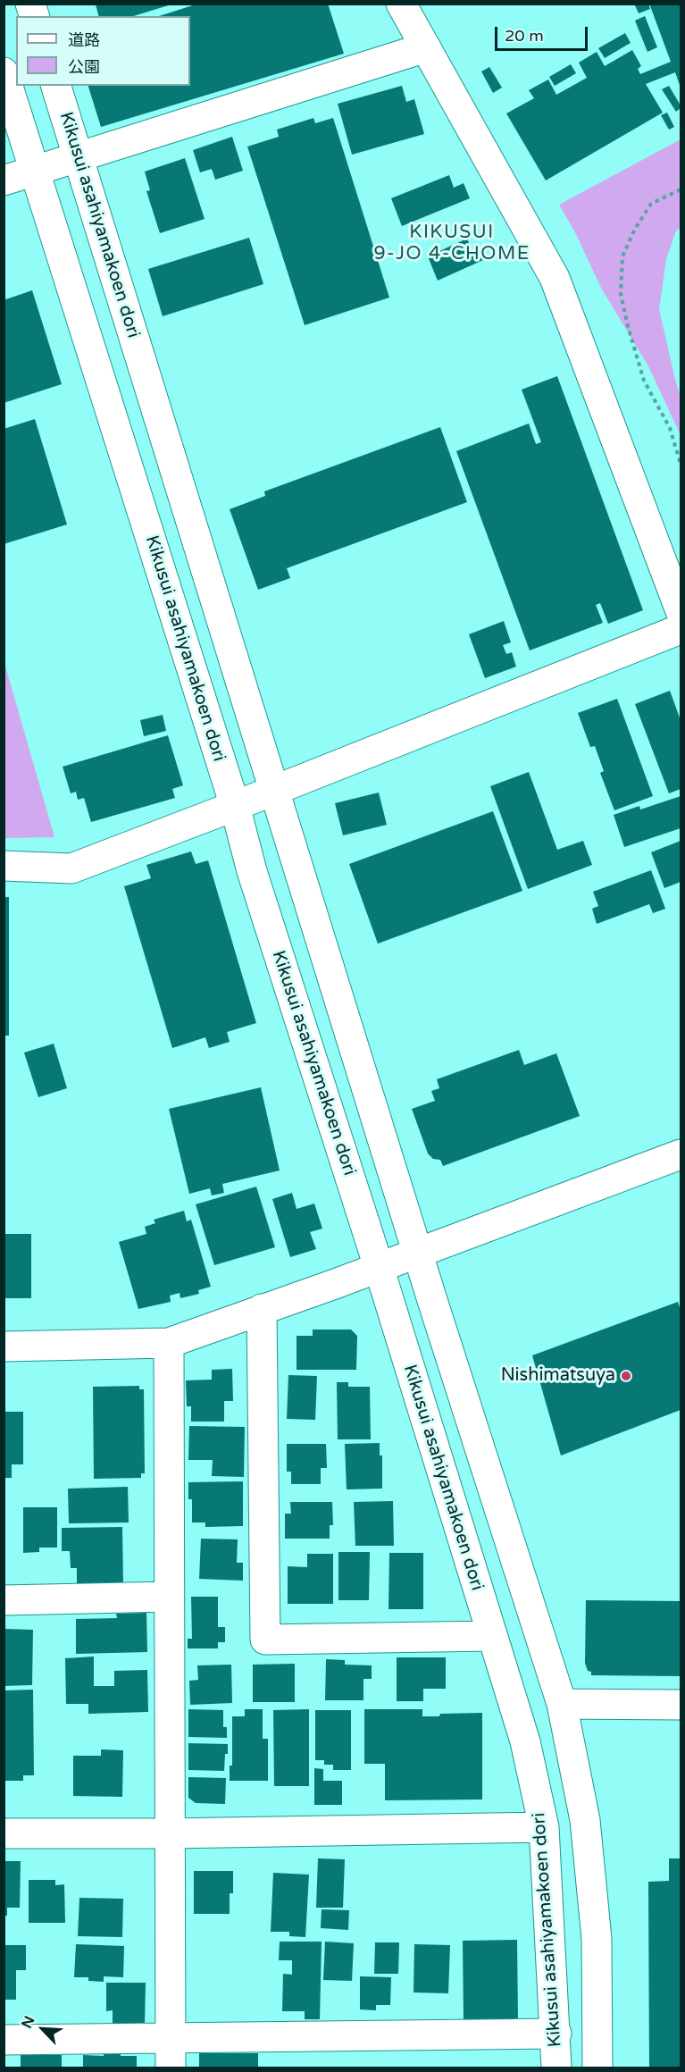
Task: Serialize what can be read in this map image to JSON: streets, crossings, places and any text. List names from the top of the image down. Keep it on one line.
{"streets":{"street":["Kikusui asahiyamakoen dori"]},"districts":["KIKUSUI 9-JO 4-CHOME"],"places":["Nishimatsuya"],"legend":["道路","公園"],"scale_bar":"20 m","north":"top left"}
